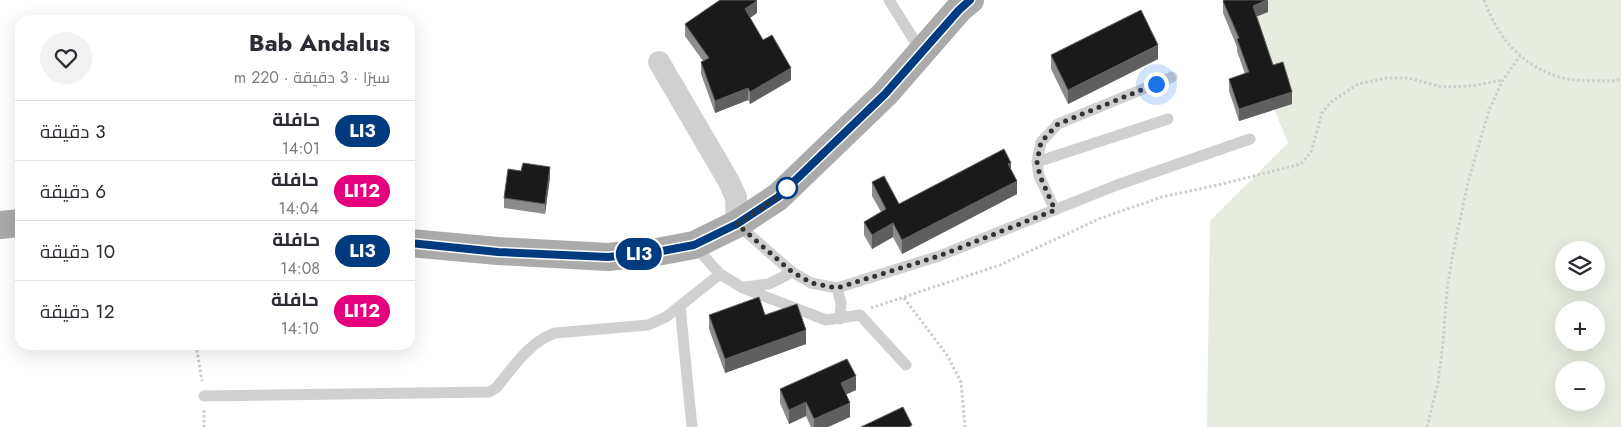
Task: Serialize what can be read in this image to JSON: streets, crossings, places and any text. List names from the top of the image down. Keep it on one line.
{"lines":["bus line LI3"],"page":{"on_map":"LI3","heading":["Bab Andalus","سيرًا · 3 دقيقة · 220 m"],"list":[{"mark":"LI3","name":"حافلة","note":"14:01","value":"3 دقيقة"},{"mark":"LI12","name":"حافلة","note":"14:04","value":"6 دقيقة"},{"mark":"LI3","name":"حافلة","note":"14:08","value":"10 دقيقة"},{"mark":"LI12","name":"حافلة","note":"14:10","value":"12 دقيقة"}],"map_buttons":["+","−"]}}
